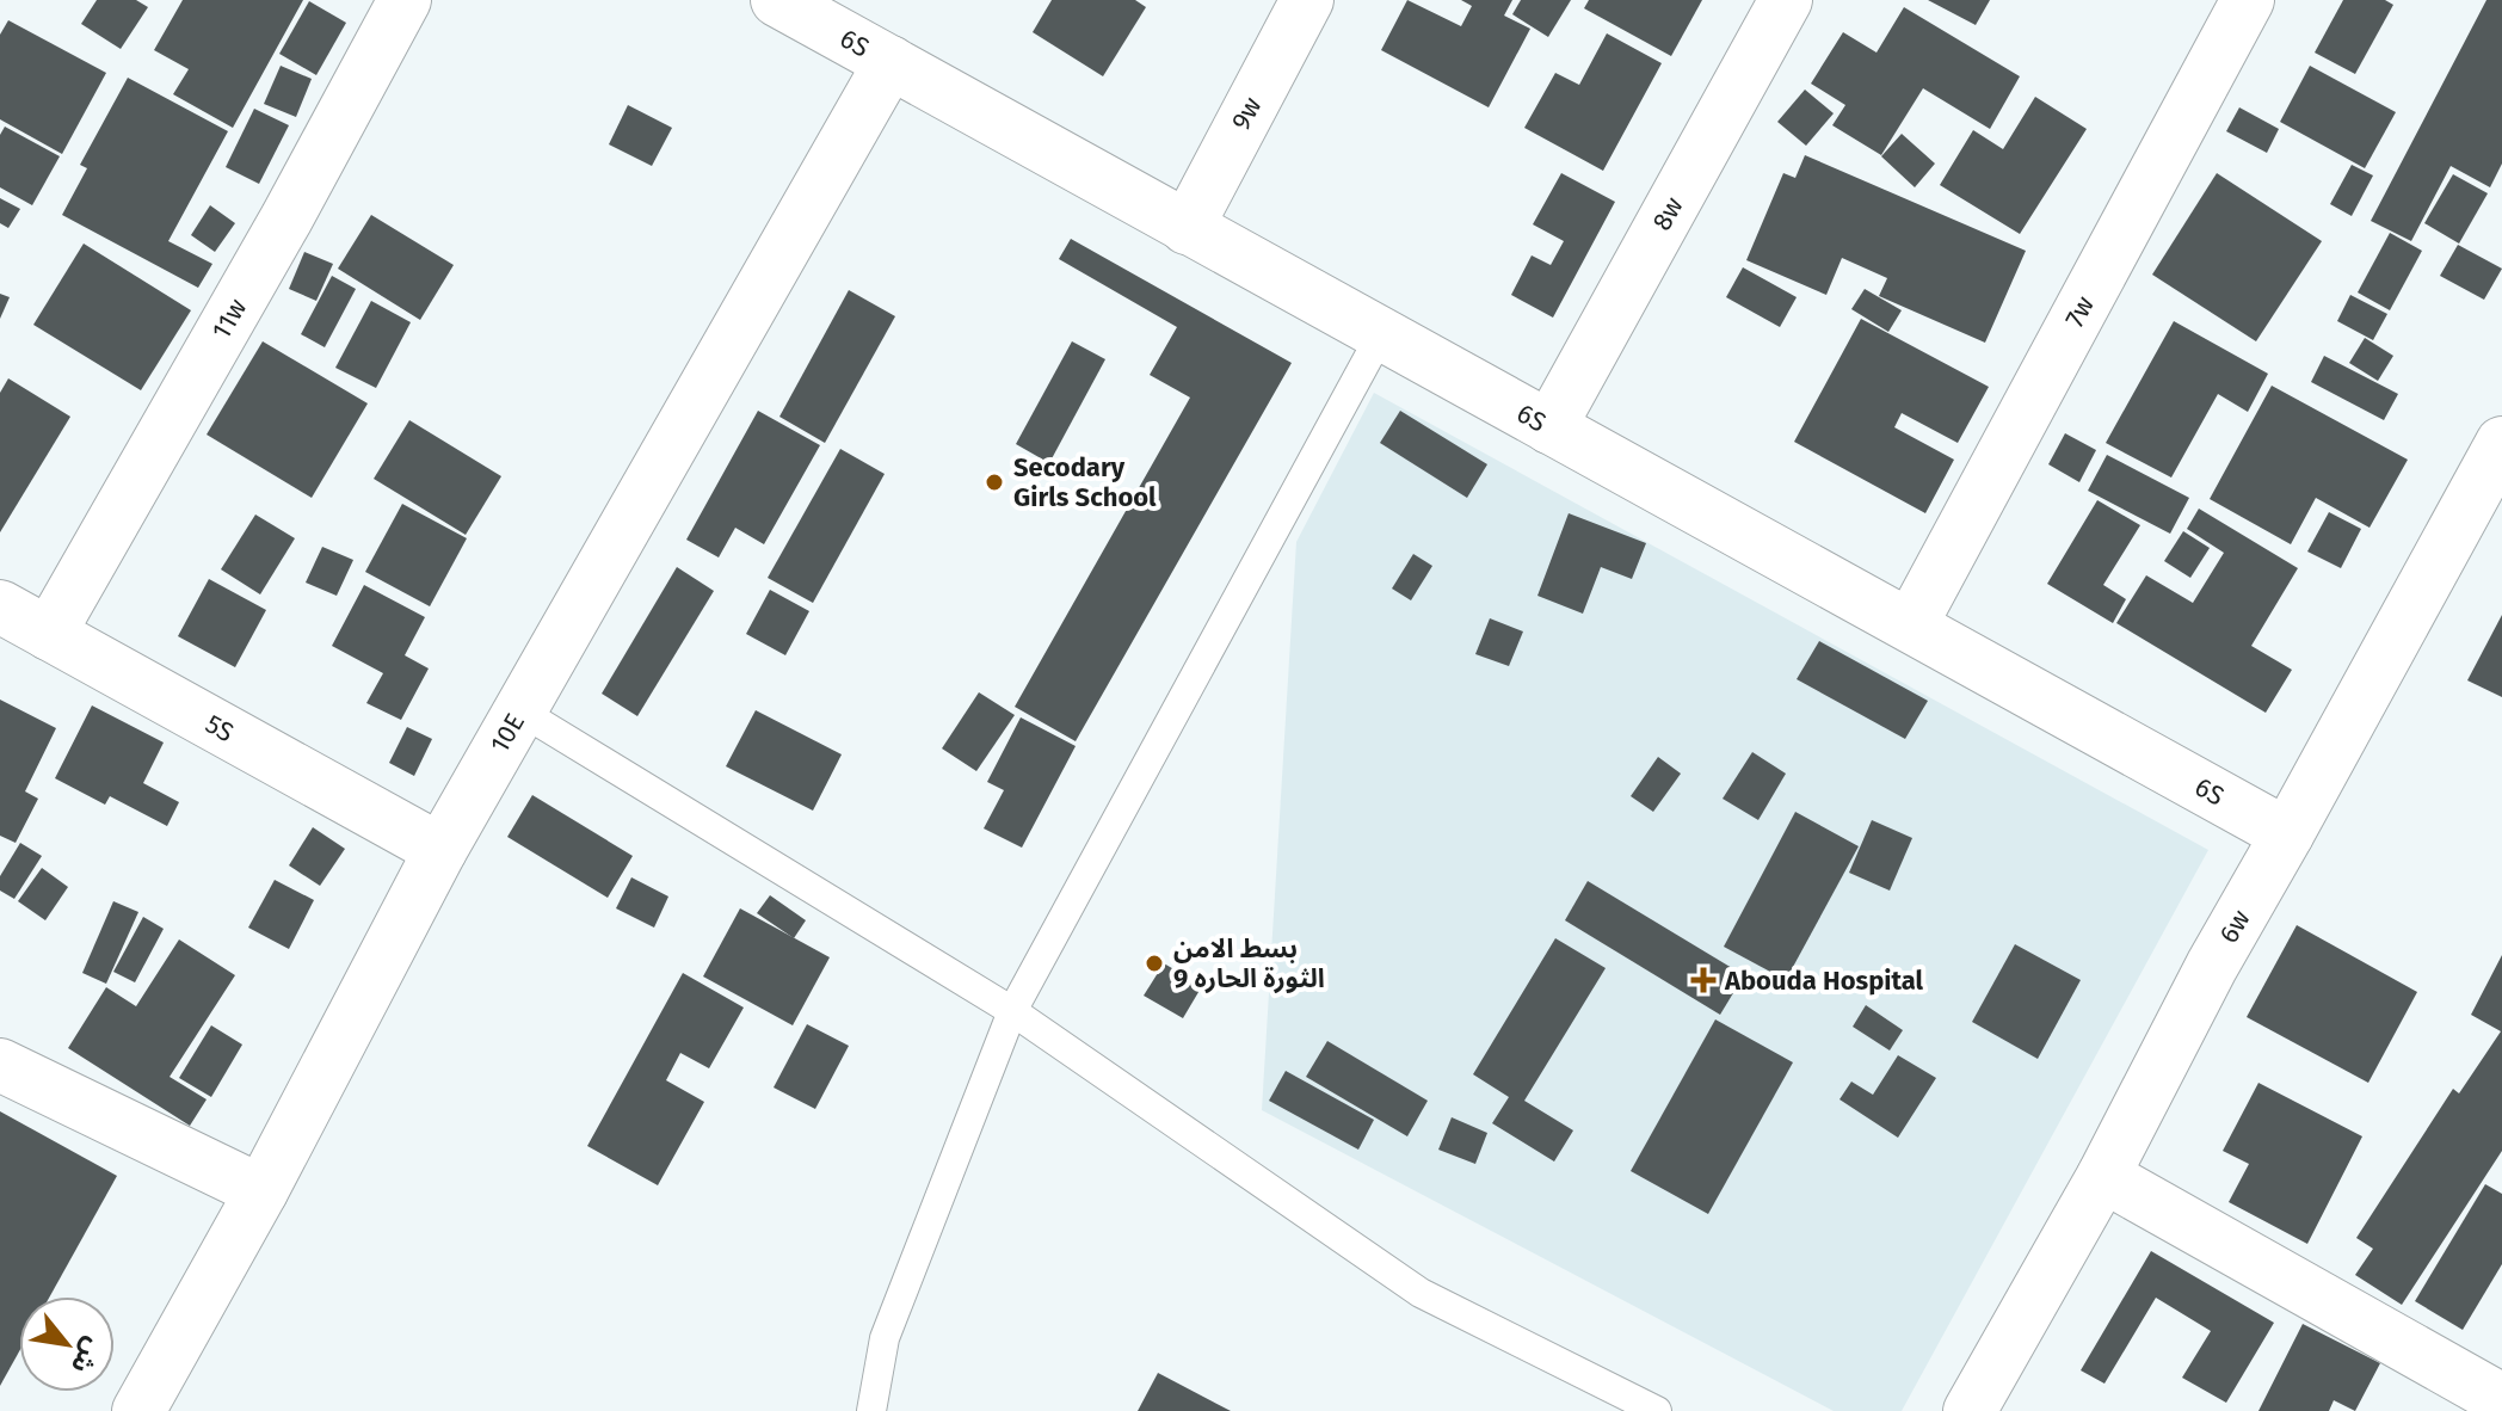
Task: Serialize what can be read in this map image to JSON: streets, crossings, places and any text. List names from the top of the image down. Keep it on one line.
{"streets":{"street":["6S","9w","8w","7w","11w","5S","10E","6w"]},"crossings":[["6S","9w"],["6S","8w"],["6S","7w"],["6S","10E"],["6S","6w"],["11w","5S"],["5S","10E"]],"places":{"other":["Secodary Girls School","بسط الامن الثورة الحاره 9"],"health":["Abouda Hospital"]},"north":"bottom right"}
